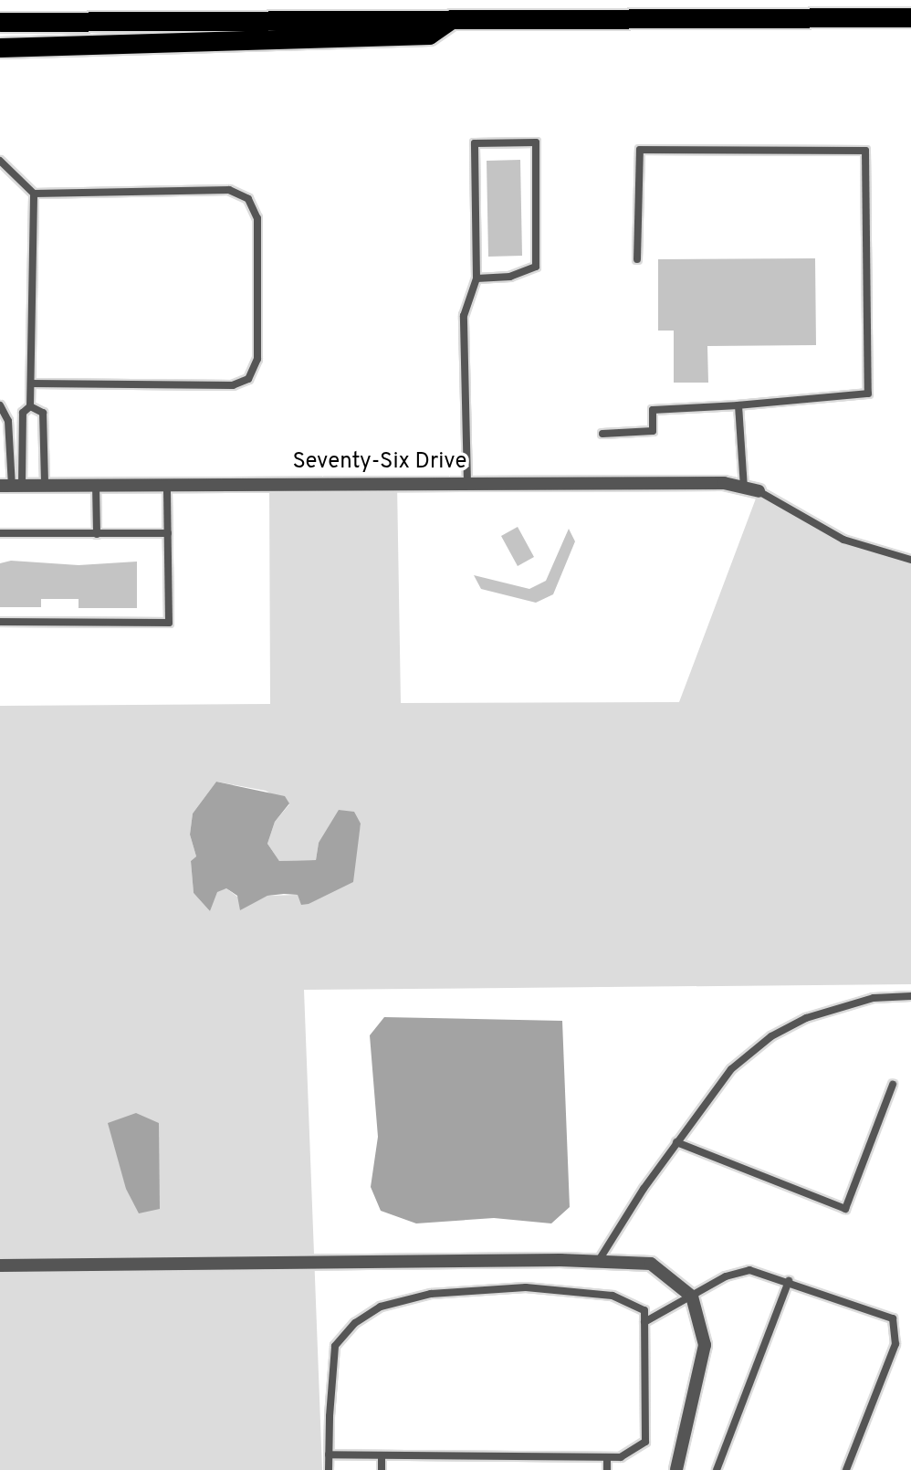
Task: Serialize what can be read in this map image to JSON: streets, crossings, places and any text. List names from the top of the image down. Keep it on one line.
{"streets":{"street":["Seventy-Six Drive"]}}
